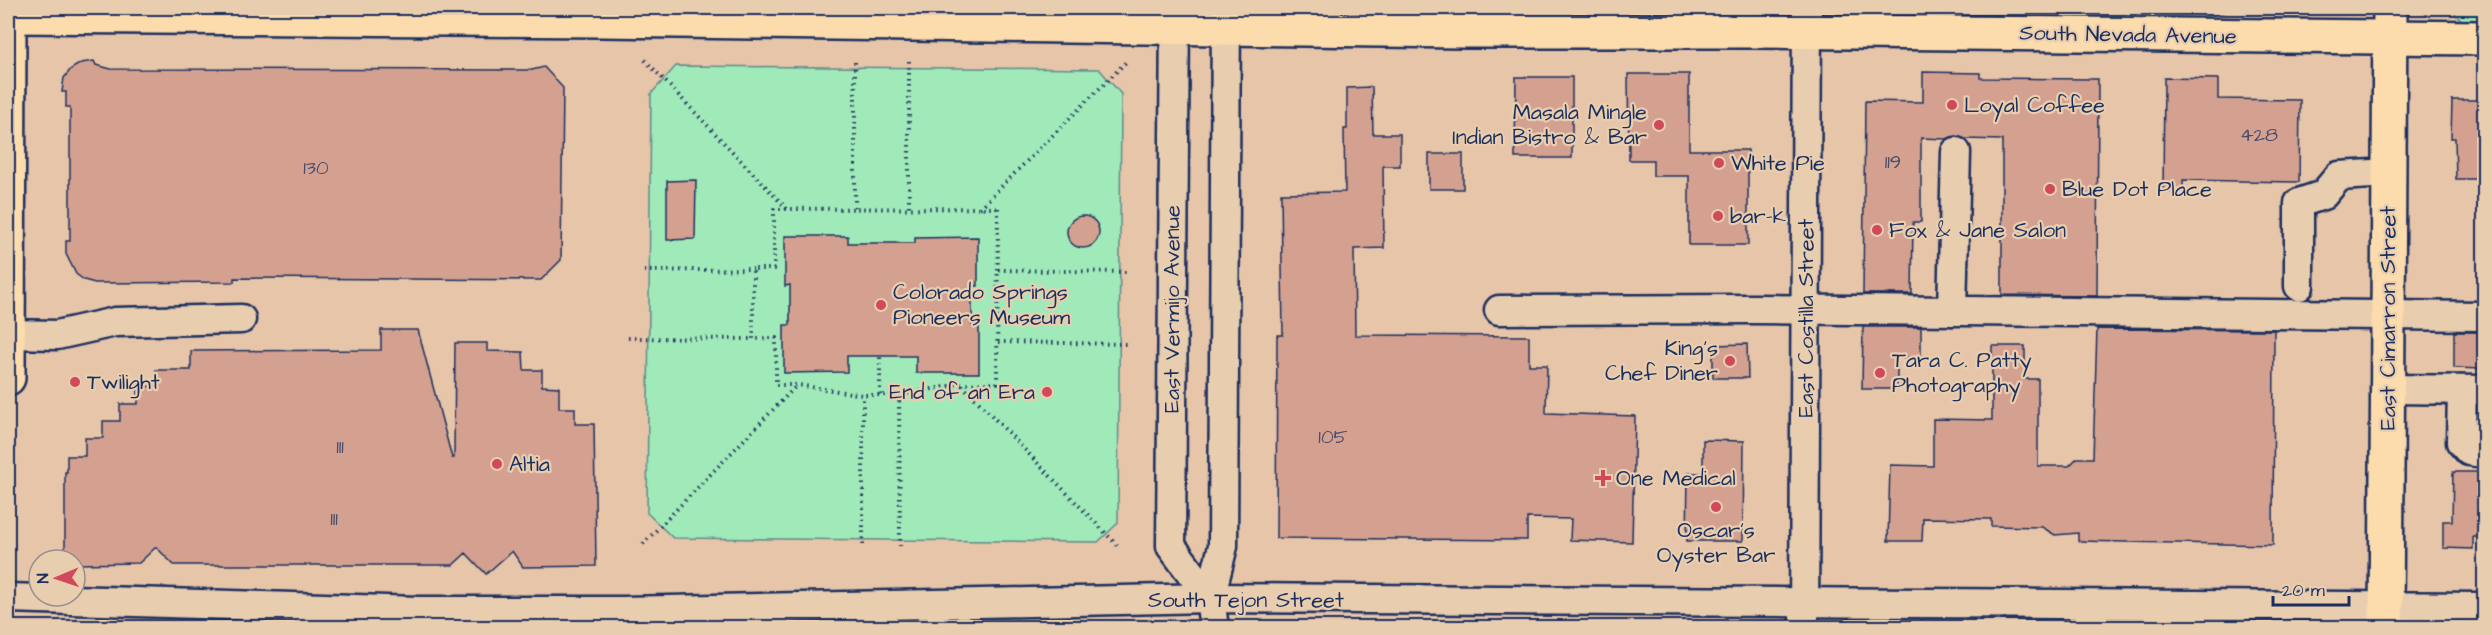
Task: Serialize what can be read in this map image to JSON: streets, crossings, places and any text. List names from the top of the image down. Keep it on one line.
{"streets":{"main road":["South Nevada Avenue","East Cimarron Street"],"street":["East Vermijo Avenue","East Costilla Street","South Tejon Street"]},"crossings":[["South Nevada Avenue","East Vermijo Avenue"],["South Nevada Avenue","East Costilla Street"],["South Nevada Avenue","East Cimarron Street"],["East Vermijo Avenue","South Tejon Street"],["East Costilla Street","South Tejon Street"],["East Cimarron Street","South Tejon Street"]],"places":{"other":["Loyal Coffee","Masala Mingle Indian Bistro & Bar","White Pie","Blue Dot Place","bar-k","Fox & Jane Salon","Colorado Springs Pioneers Museum","King's Chef Diner","Tara C. Patty Photography","Twilight","End of an Era","Altia","Oscar's Oyster Bar"],"health":["One Medical"]},"house_numbers":["428","119","130","105","111","111"],"scale_bar":"20 m","north":"left"}
